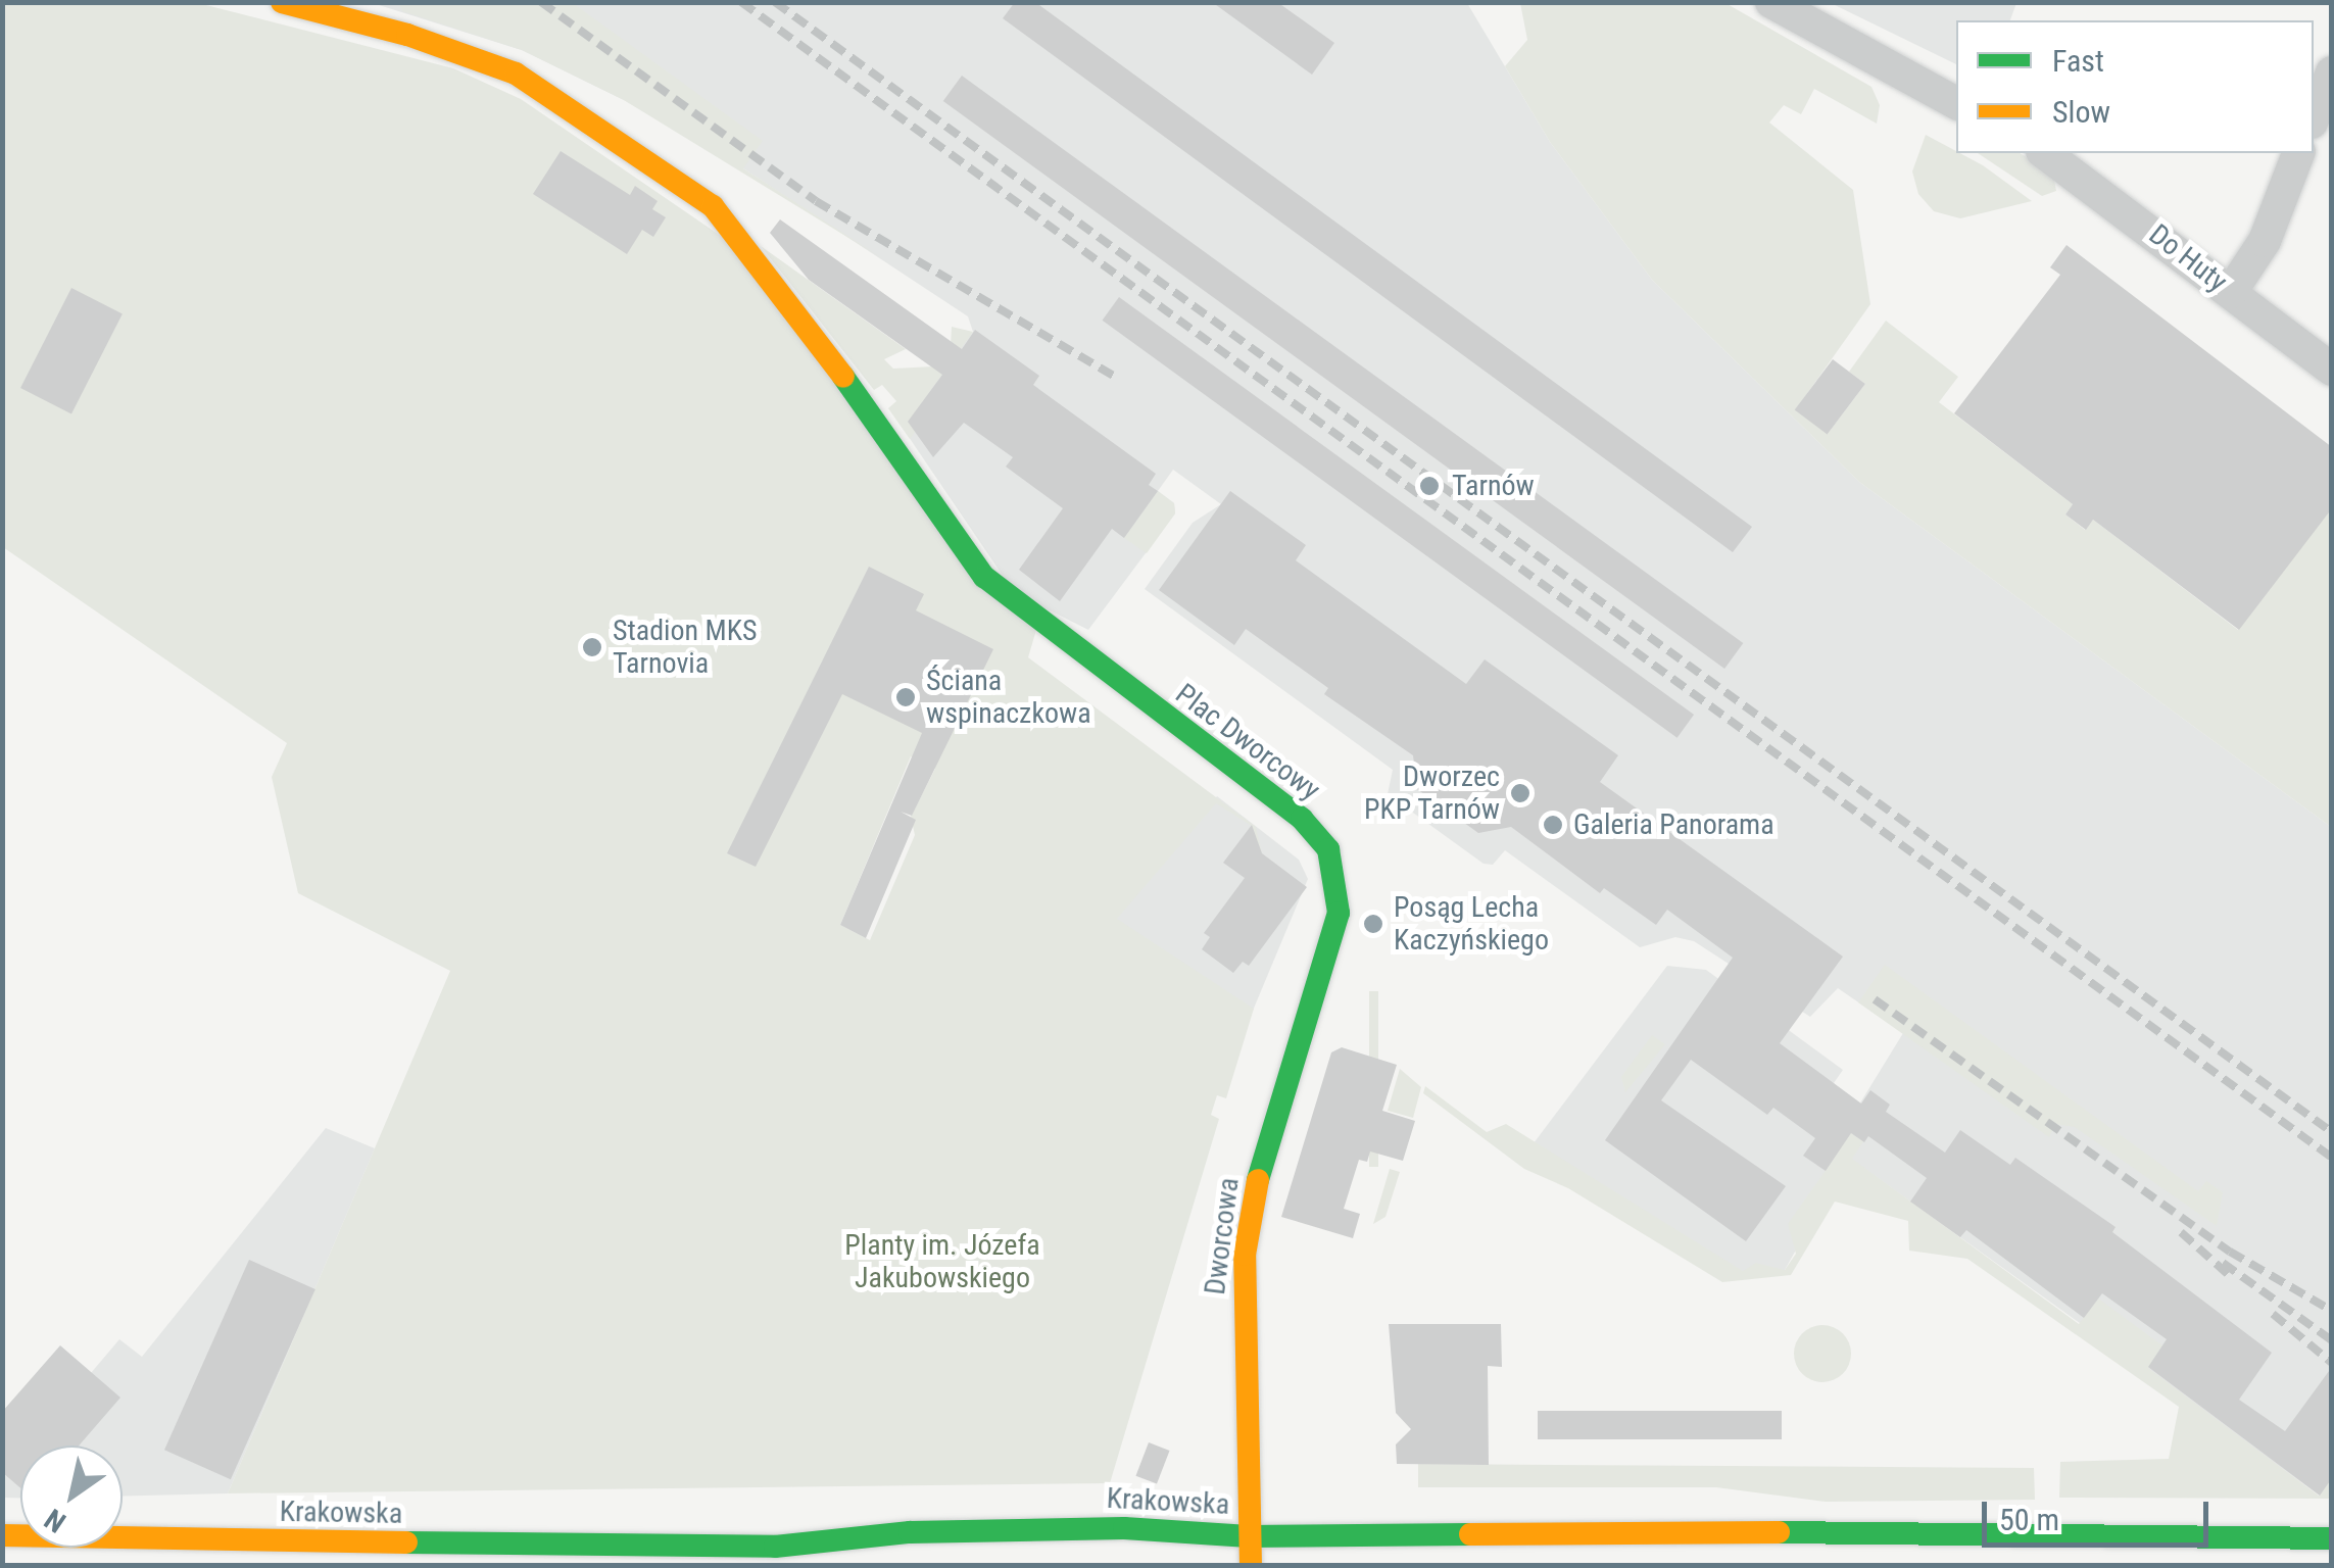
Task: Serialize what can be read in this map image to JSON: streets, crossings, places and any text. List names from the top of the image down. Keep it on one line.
{"streets":{"street":["Do Huty","Plac Dworcowy","Dworcowa","Krakowska"]},"crossings":[["Plac Dworcowy","Dworcowa"],["Dworcowa","Krakowska"]],"parks":["Planty im. Józefa Jakubowskiego"],"places":["Tarnów","Stadion MKS Tarnovia","Ściana wspinaczkowa","Dworzec PKP Tarnów","Galeria Panorama","Posąg Lecha Kaczyńskiego"],"legend":["Fast","Slow"],"scale_bar":"50 m","north":"bottom left"}
